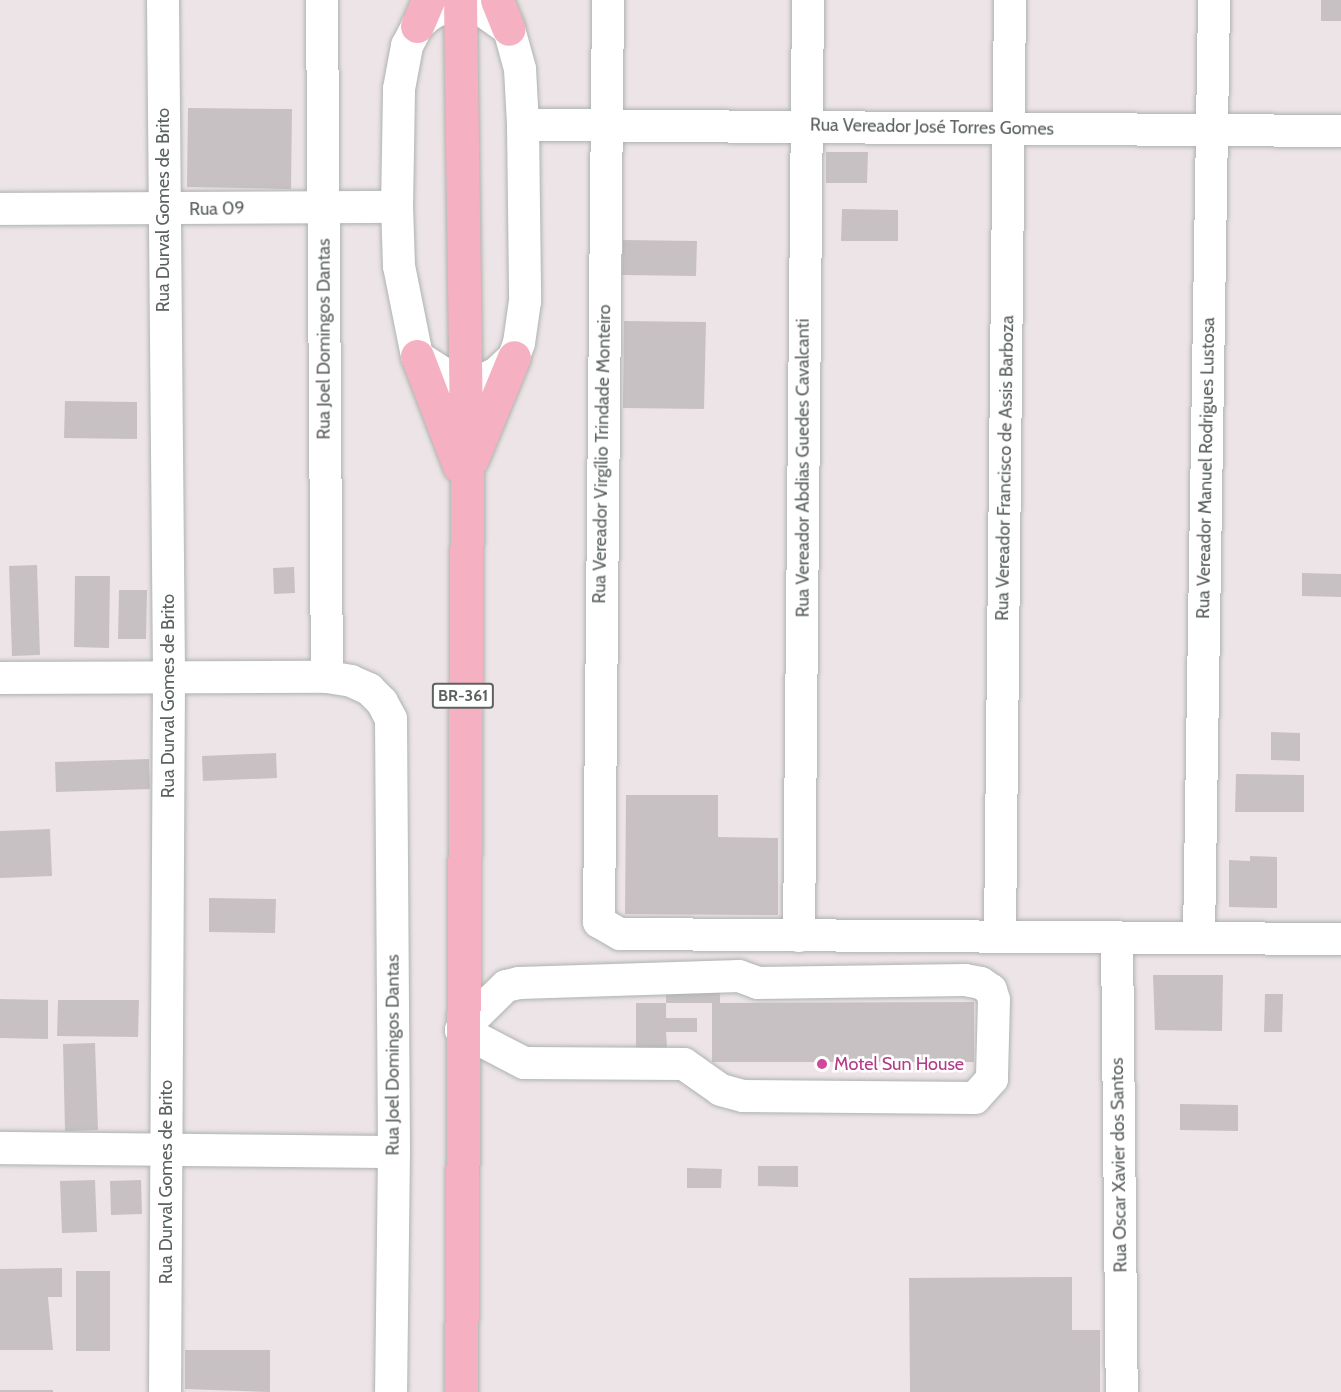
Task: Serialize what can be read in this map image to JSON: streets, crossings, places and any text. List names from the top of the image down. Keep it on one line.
{"streets":{"main road":["BR-361"],"street":["Rua Vereador José Torres Gomes","Rua 09","Rua Durval Gomes de Brito","Rua Joel Domingos Dantas","Rua Vereador Virgílio Trindade Monteiro","Rua Vereador Abdias Guedes Cavalcanti","Rua Vereador Francisco de Assis Barboza","Rua Vereador Manuel Rodrigues Lustosa","Rua Oscar Xavier dos Santos"]},"crossings":[["Rua Vereador José Torres Gomes","Rua Vereador Virgílio Trindade Monteiro"],["Rua Vereador José Torres Gomes","Rua Vereador Abdias Guedes Cavalcanti"],["Rua Vereador José Torres Gomes","Rua Vereador Francisco de Assis Barboza"],["Rua Vereador José Torres Gomes","Rua Vereador Manuel Rodrigues Lustosa"],["Rua 09","Rua Durval Gomes de Brito"],["Rua 09","Rua Joel Domingos Dantas"],["Rua Vereador Virgílio Trindade Monteiro","Rua Vereador Abdias Guedes Cavalcanti"]],"places":["Motel Sun House"]}
